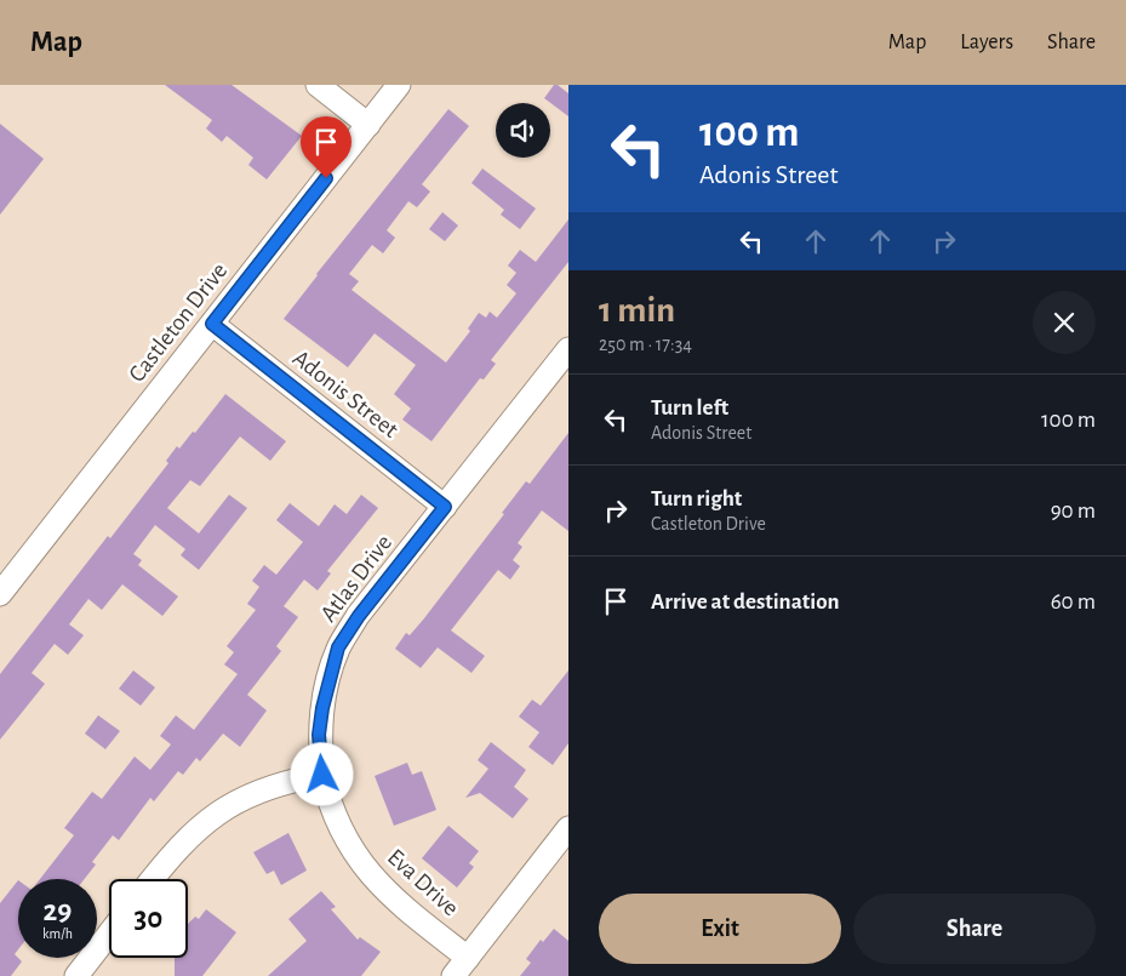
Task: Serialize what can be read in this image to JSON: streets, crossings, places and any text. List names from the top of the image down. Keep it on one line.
{"streets":{"street":["Castleton Drive","Adonis Street","Atlas Drive","Eva Drive"]},"crossings":[["Castleton Drive","Adonis Street"],["Adonis Street","Atlas Drive"],["Atlas Drive","Eva Drive"]],"page":{"header":"Map","nav":["Map","Layers","Share"],"turn":["100 m","Adonis Street"],"heading":["1 min","250 m · 17:34"],"list":[{"name":"Turn left","note":"Adonis Street","value":"100 m"},{"name":"Turn right","note":"Castleton Drive","value":"90 m"},{"name":"Arrive at destination","value":"60 m"}],"speed":"29 km/h","limit":"30","buttons":["Exit","Share"]}}
